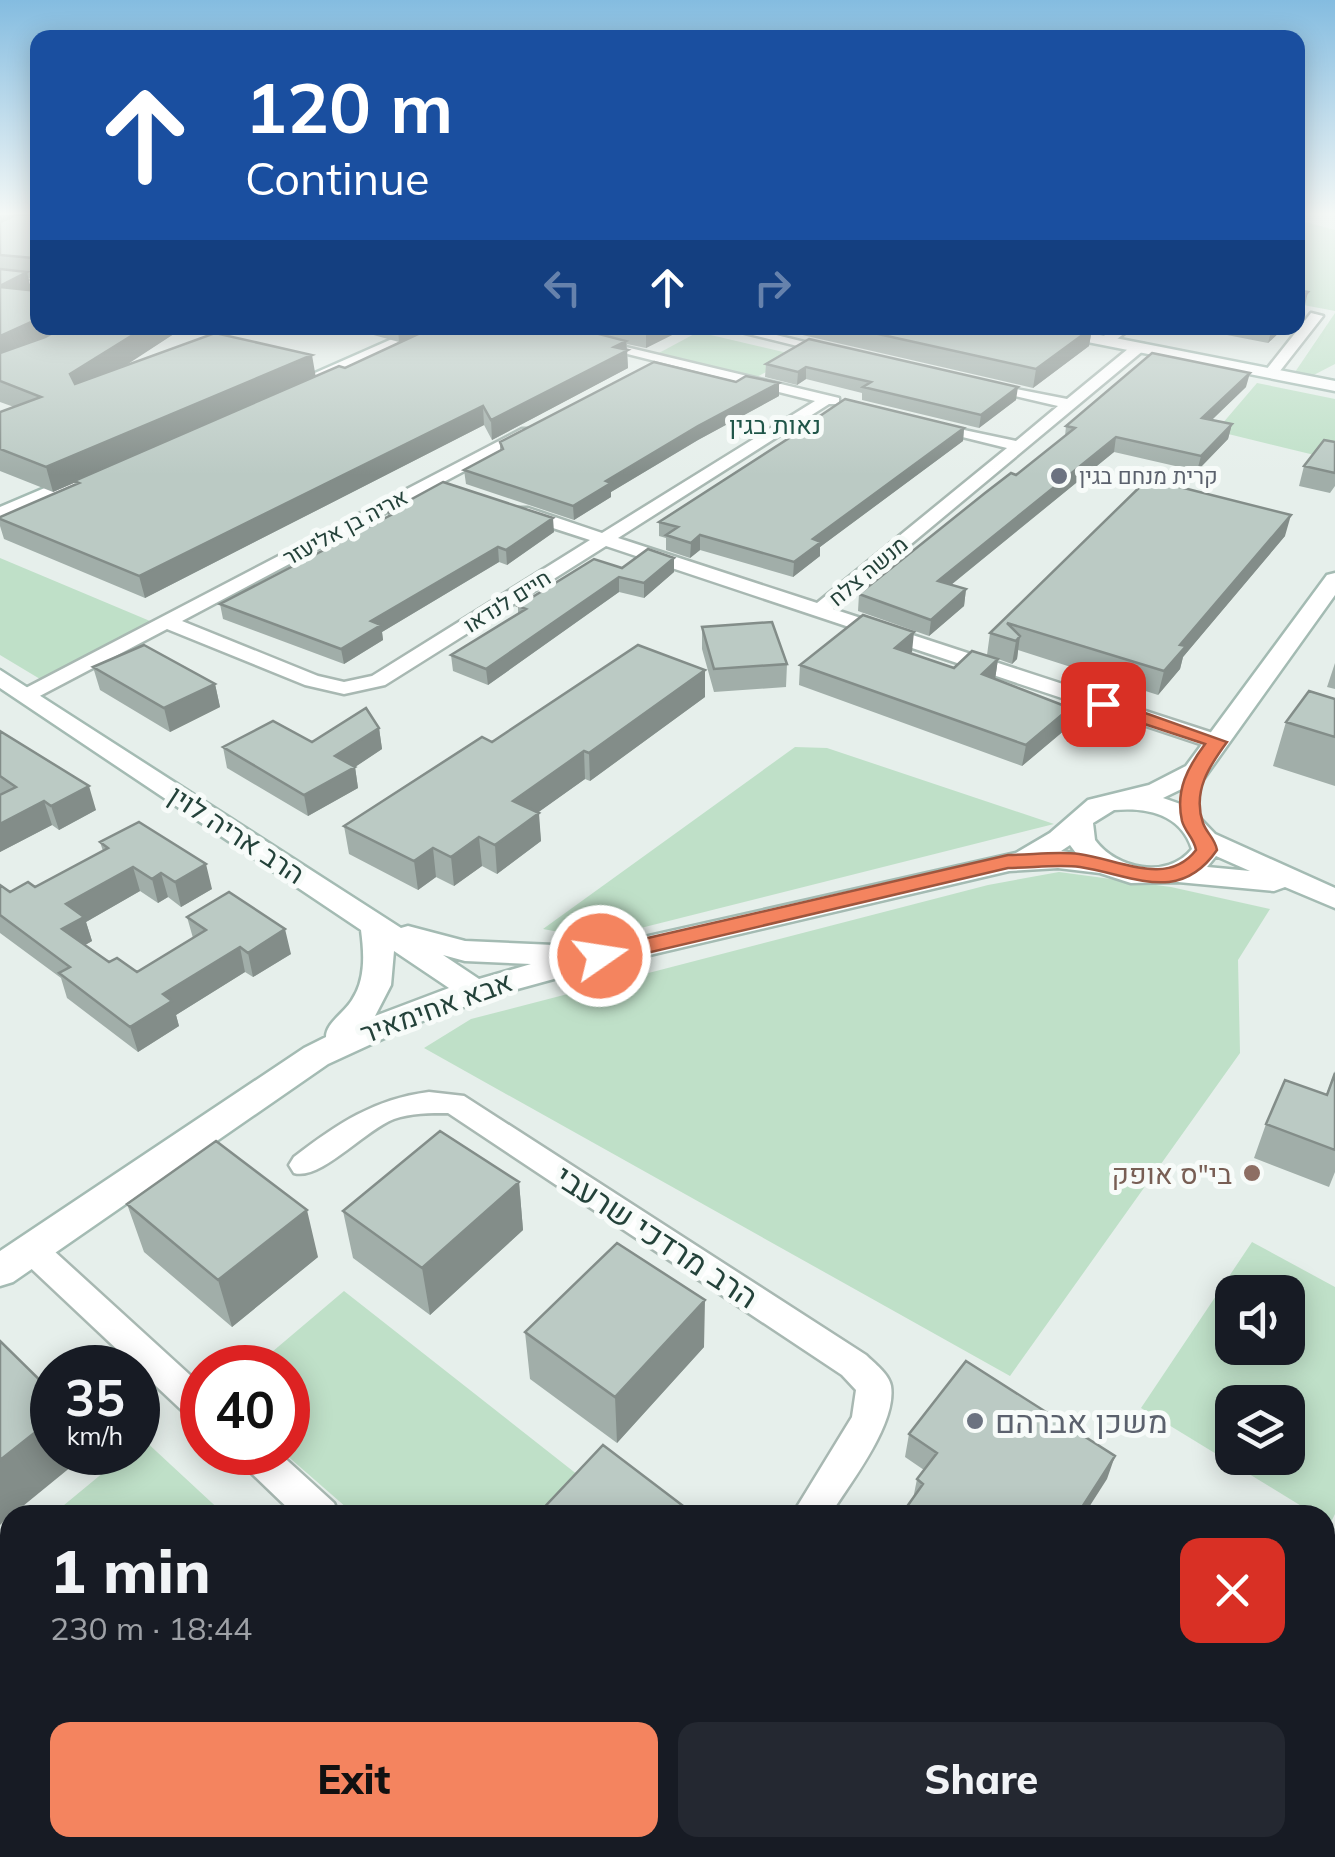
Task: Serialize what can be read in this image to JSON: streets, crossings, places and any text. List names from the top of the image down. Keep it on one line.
{"streets":{"street":["אריה בן אליעזר","מנשה צלח","חיים לנדאו","הרב אריה לוין","אבא אחימאיר","הרב מרדכי שרעבי"]},"crossings":[["אריה בן אליעזר","חיים לנדאו"],["אריה בן אליעזר","הרב אריה לוין"],["מנשה צלח","חיים לנדאו"],["הרב אריה לוין","אבא אחימאיר"]],"districts":["נאות בגין"],"places":["קרית מנחם בגין","בי\"ס אופק","משכן אברהם"],"page":{"turn":["120 m","Continue"],"speed":"35 km/h","limit":"40","heading":["1 min","230 m · 18:44"],"buttons":["Exit","Share"]}}
